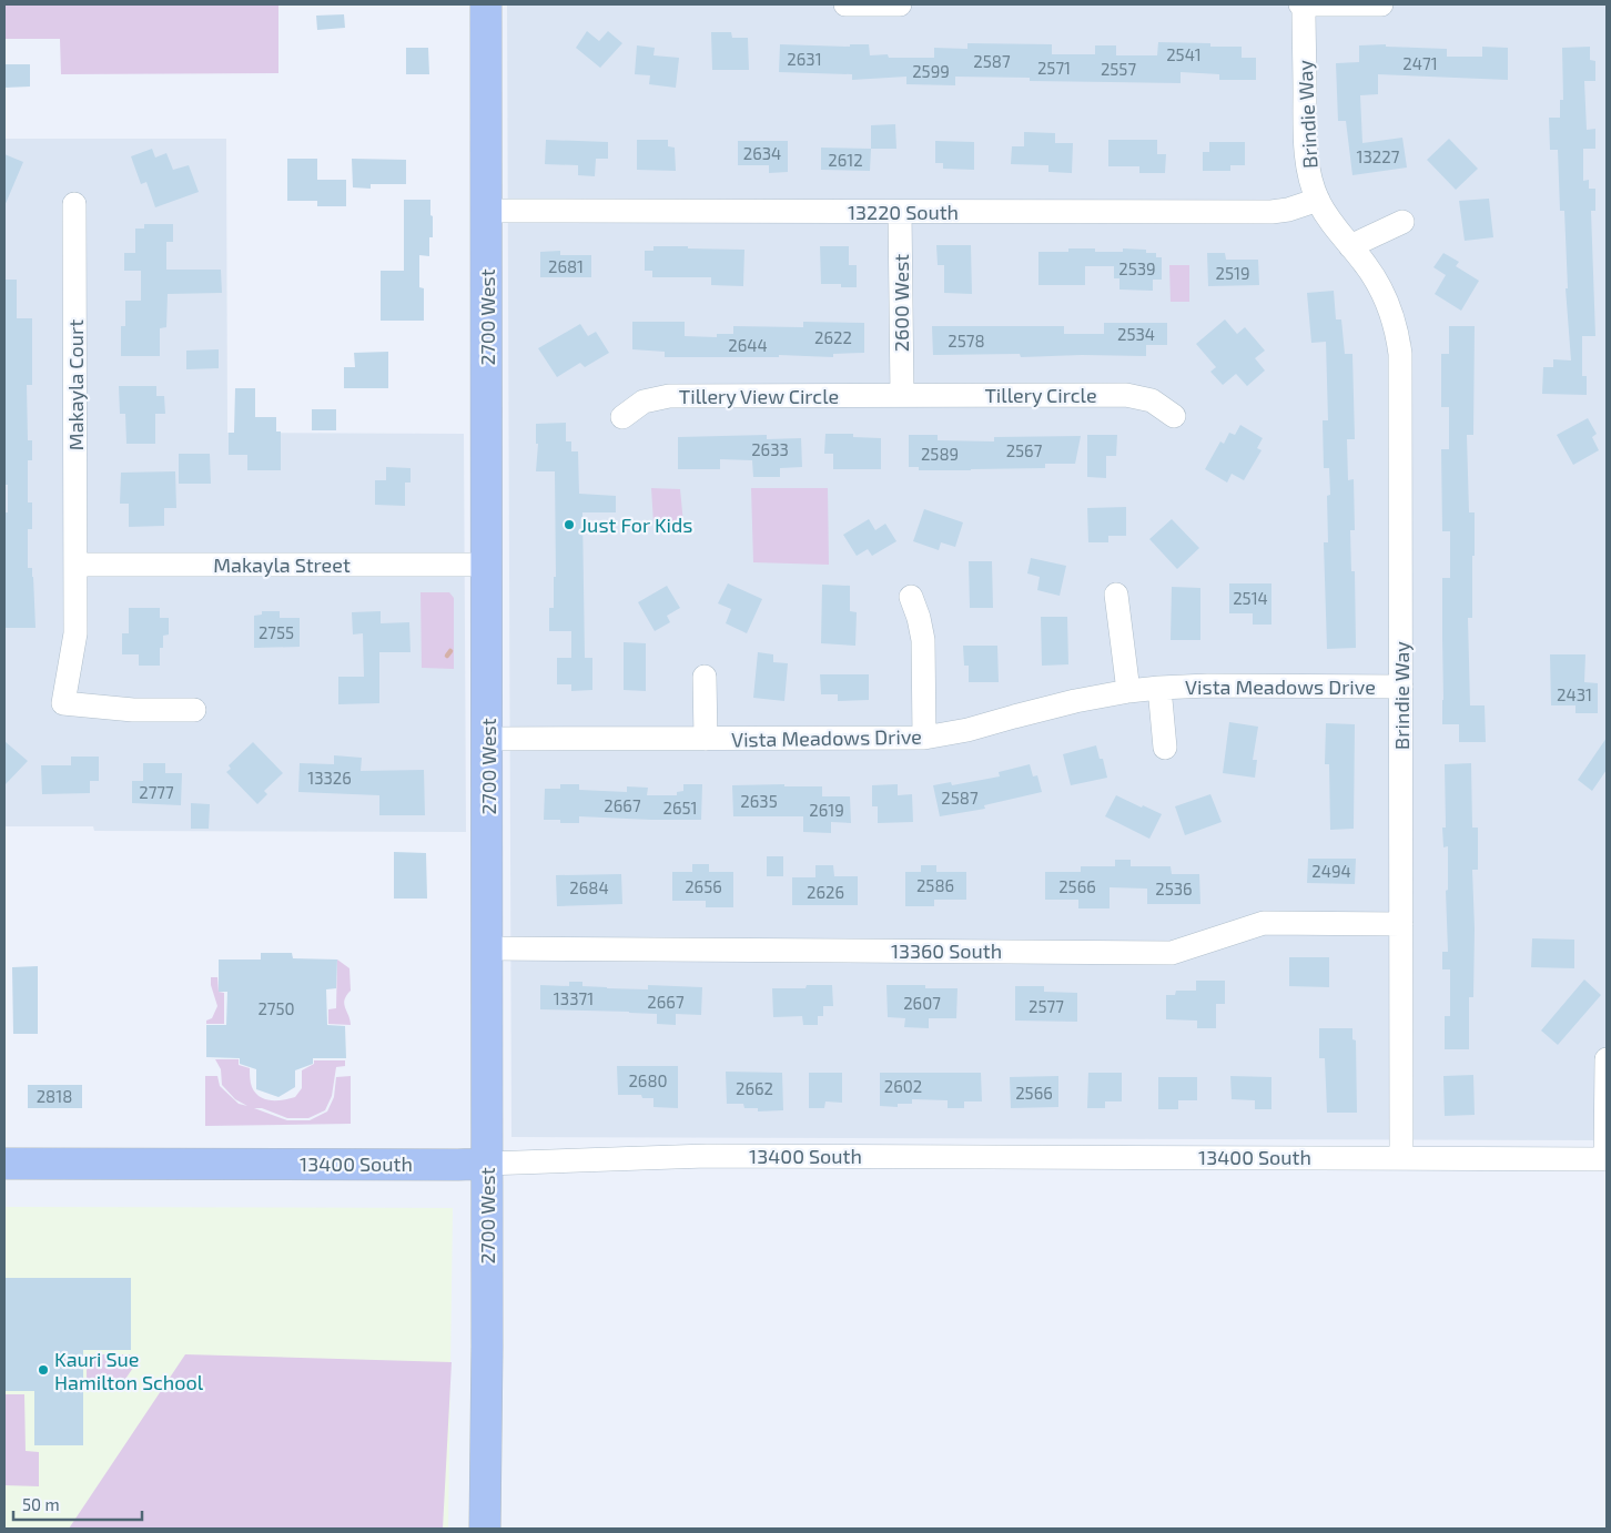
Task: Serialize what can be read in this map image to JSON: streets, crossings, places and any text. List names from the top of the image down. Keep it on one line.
{"streets":{"main road":["2700 West","13400 South"],"street":["Brindie Way","13220 South","2600 West","Makayla Court","Tillery Circle","Tillery View Circle","Makayla Street","Vista Meadows Drive","13360 South"]},"crossings":[["Brindie Way","13220 South"],["Brindie Way","Vista Meadows Drive"],["Brindie Way","13360 South"],["Brindie Way","13400 South"],["13220 South","2600 West"],["13220 South","2700 West"],["2600 West","Tillery Circle"],["2600 West","Tillery View Circle"],["2700 West","Makayla Street"],["2700 West","Vista Meadows Drive"],["2700 West","13360 South"],["2700 West","13400 South"],["Makayla Court","Makayla Street"],["Tillery Circle","Tillery View Circle"]],"places":["Just For Kids","Kauri Sue Hamilton School"],"house_numbers":["2541","2631","2587","2471","2571","2557","2599","2634","13227","2612","2681","2539","2519","2534","2622","2578","2644","2633","2567","2589","2514","2755","2431","13326","2777","2587","2635","2667","2651","2619","2494","2586","2656","2566","2684","2536","2626","13371","2667","2607","2577","2750","2680","2602","2662","2566","2818"],"scale_bar":"50 m"}
